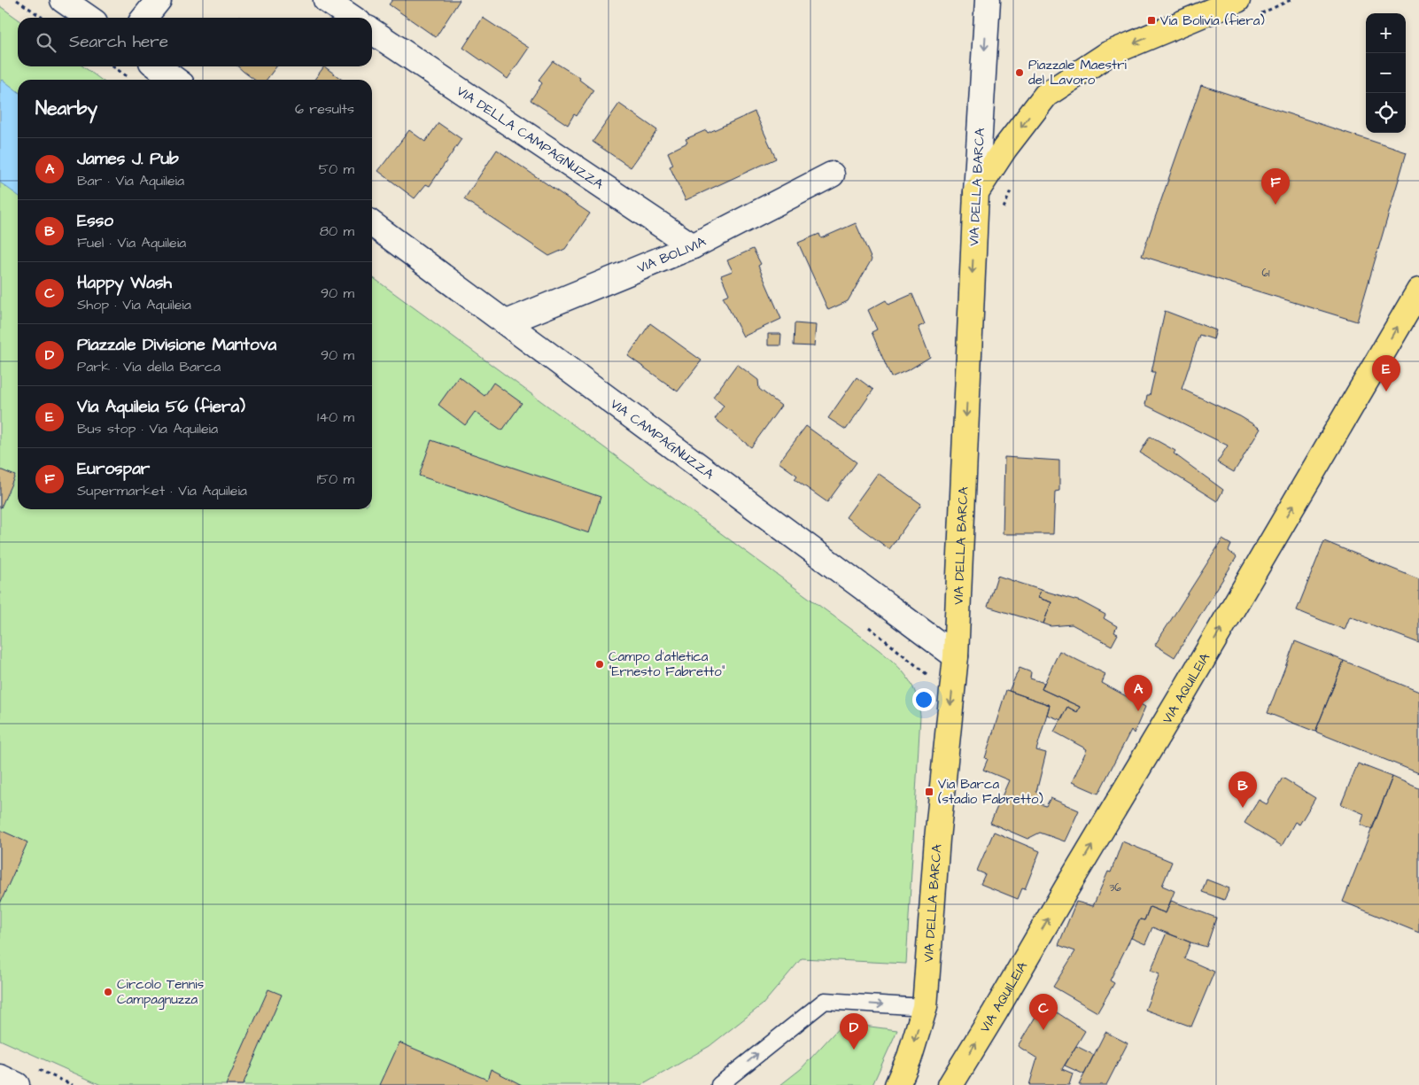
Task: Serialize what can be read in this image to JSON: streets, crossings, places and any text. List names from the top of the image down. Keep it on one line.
{"streets":{"main road":["VIA DELLA BARCA","VIA AQUILEIA"],"street":["VIA DELLA CAMPAGNUZZA","VIA BOLIVIA","VIA CAMPAGNUZZA"]},"crossings":[["VIA DELLA CAMPAGNUZZA","VIA BOLIVIA"],["VIA DELLA BARCA","VIA CAMPAGNUZZA"],["VIA BOLIVIA","VIA CAMPAGNUZZA"]],"one_way":["VIA DELLA BARCA","VIA AQUILEIA"],"places":{"transit":["Via Bolivia (fiera)","Via Barca (stadio Fabretto)"],"other":["Piazzale Maestri del Lavoro","Campo d'atletica \"Ernesto Fabretto\"","Circolo Tennis Campagnuzza"]},"house_numbers":["61","36"],"page":{"map_buttons":["+","−"],"search":"Search here","heading":["Nearby","6 results"],"list":[{"mark":"A","name":"James J. Pub","note":"Bar · Via Aquileia","value":"50 m"},{"mark":"B","name":"Esso","note":"Fuel · Via Aquileia","value":"80 m"},{"mark":"C","name":"Happy Wash","note":"Shop · Via Aquileia","value":"90 m"},{"mark":"D","name":"Piazzale Divisione Mantova","note":"Park · Via della Barca","value":"90 m"},{"mark":"E","name":"Via Aquileia 56 (fiera)","note":"Bus stop · Via Aquileia","value":"140 m"},{"mark":"F","name":"Eurospar","note":"Supermarket · Via Aquileia","value":"150 m"}],"pins":["F","E","A","B","C","D"]}}
